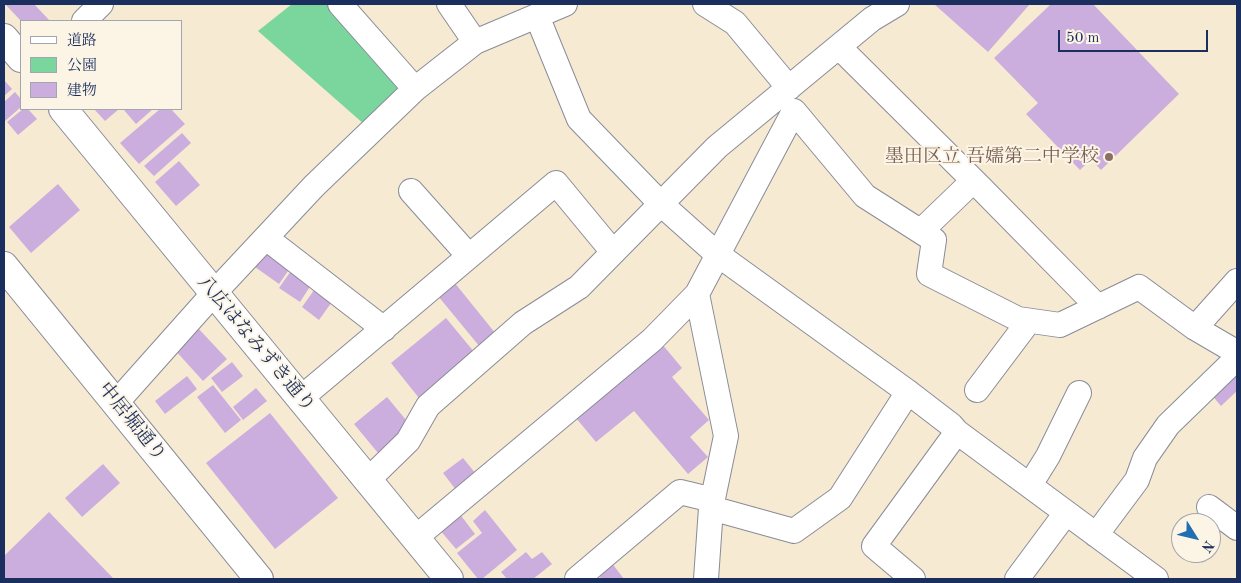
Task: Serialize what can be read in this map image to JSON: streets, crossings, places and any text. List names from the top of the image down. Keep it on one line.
{"streets":{"street":["八広はなみずき通り","中居堀通り"]},"places":["墨田区立 吾嬬第二中学校"],"legend":["道路","公園","建物"],"scale_bar":"50 m","north":"bottom right"}
